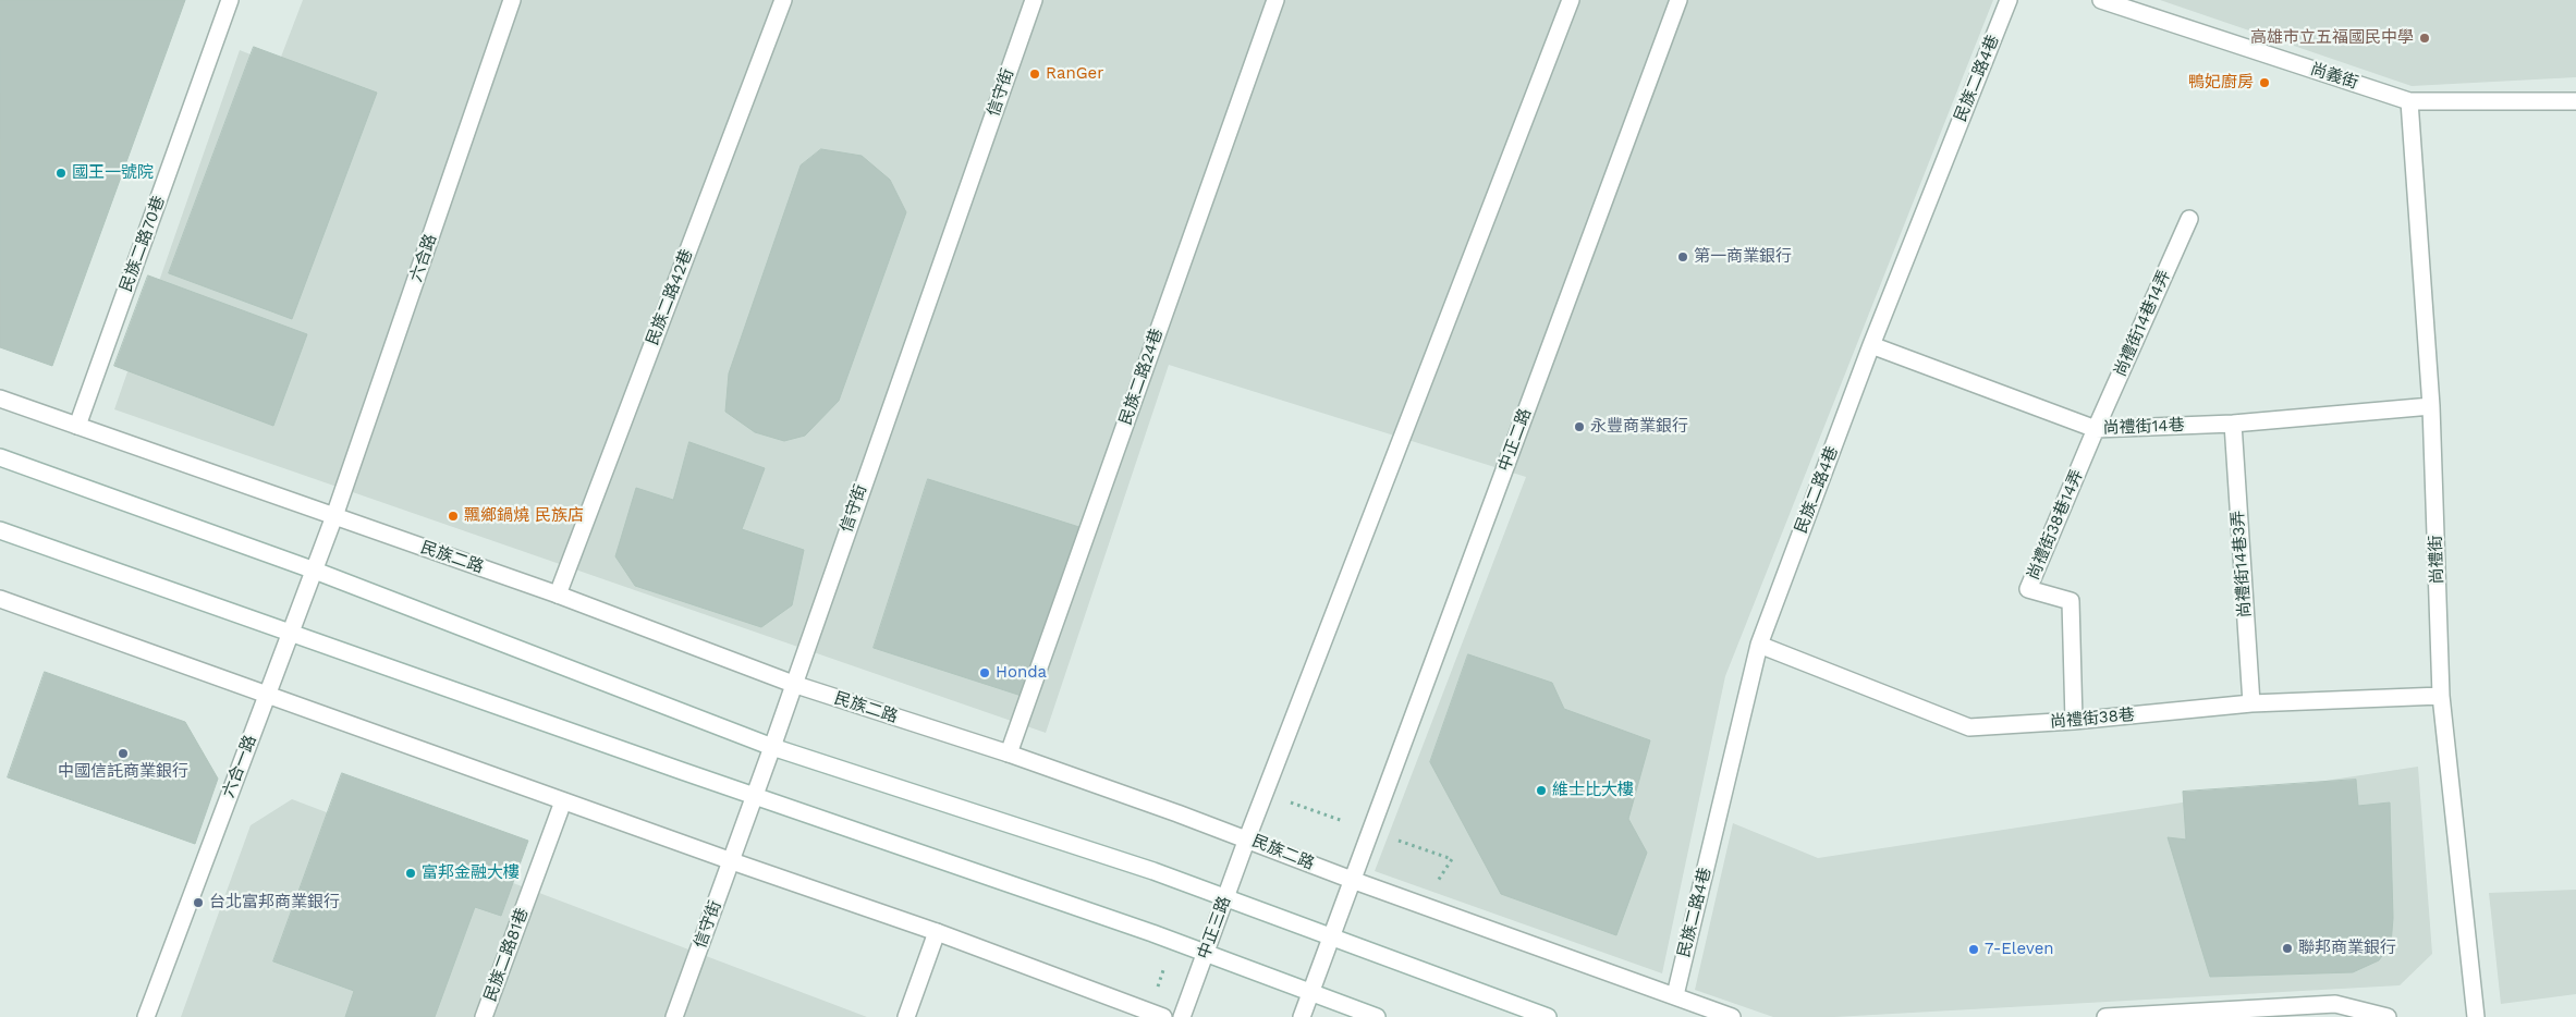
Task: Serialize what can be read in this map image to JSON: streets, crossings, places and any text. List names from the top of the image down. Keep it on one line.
{"streets":{"street":["尚義街","民族二路4巷","信守街","民族二路70巷","六合路","民族二路42巷","尚禮街14巷14弄","民族二路24巷","尚禮街14巷","中正二路","尚禮街38巷14弄","民族二路","尚禮街","尚禮街14巷3弄","尚禮街38巷","六合一路","中正三路","民族二路81巷"]},"crossings":[["尚義街","尚禮街"],["民族二路4巷","尚禮街14巷"],["民族二路4巷","民族二路"],["民族二路4巷","尚禮街38巷"],["信守街","民族二路"],["民族二路70巷","民族二路"],["六合路","民族二路"],["六合路","六合一路"],["民族二路42巷","民族二路"],["尚禮街14巷14弄","尚禮街14巷"],["尚禮街14巷14弄","尚禮街38巷14弄"],["民族二路24巷","民族二路"],["尚禮街14巷","尚禮街38巷14弄"],["尚禮街14巷","尚禮街"],["尚禮街14巷","尚禮街14巷3弄"],["中正二路","民族二路"],["尚禮街38巷14弄","尚禮街38巷"],["民族二路","六合一路"],["民族二路","中正三路"],["尚禮街","尚禮街38巷"],["尚禮街14巷3弄","尚禮街38巷"]],"places":["高雄市立五福國民中學","RanGer","鴨妃廚房","國王一號院","第一商業銀行","永豐商業銀行","飄鄉鍋燒 民族店","Honda","中國信託商業銀行","維士比大樓","富邦金融大樓","台北富邦商業銀行","聯邦商業銀行","7-Eleven"]}
